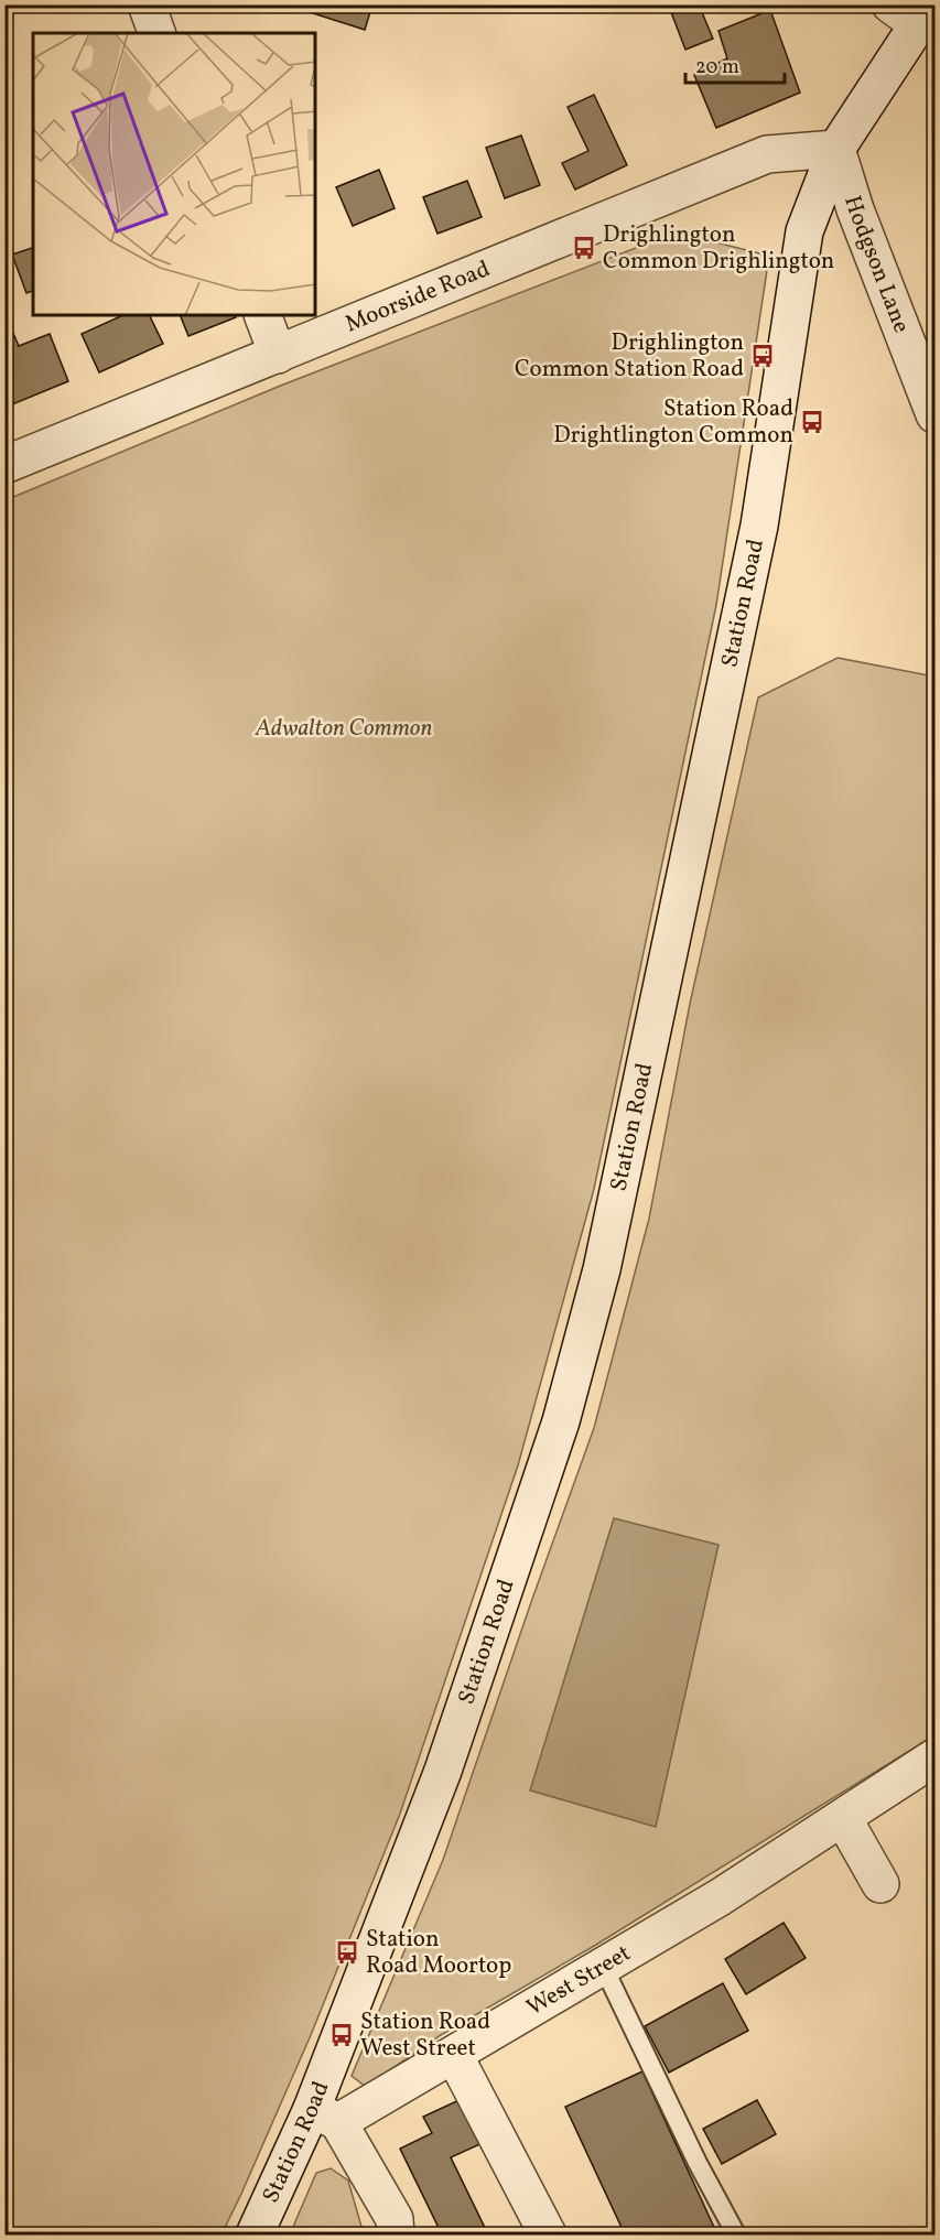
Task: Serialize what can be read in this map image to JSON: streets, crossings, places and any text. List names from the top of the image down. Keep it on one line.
{"streets":{"street":["Hodgson Lane","Moorside Road","Station Road","West Street"]},"crossings":[["Hodgson Lane","Moorside Road"],["Hodgson Lane","Station Road"],["Moorside Road","Station Road"],["Station Road","West Street"]],"parks":["Adwalton Common"],"places":{"bus stop":["Drighlington Common Drighlington","Drighlington Common Station Road","Station Road Drightlington Common","Station Road Moortop","Station Road West Street"]},"scale_bar":"20 m"}
